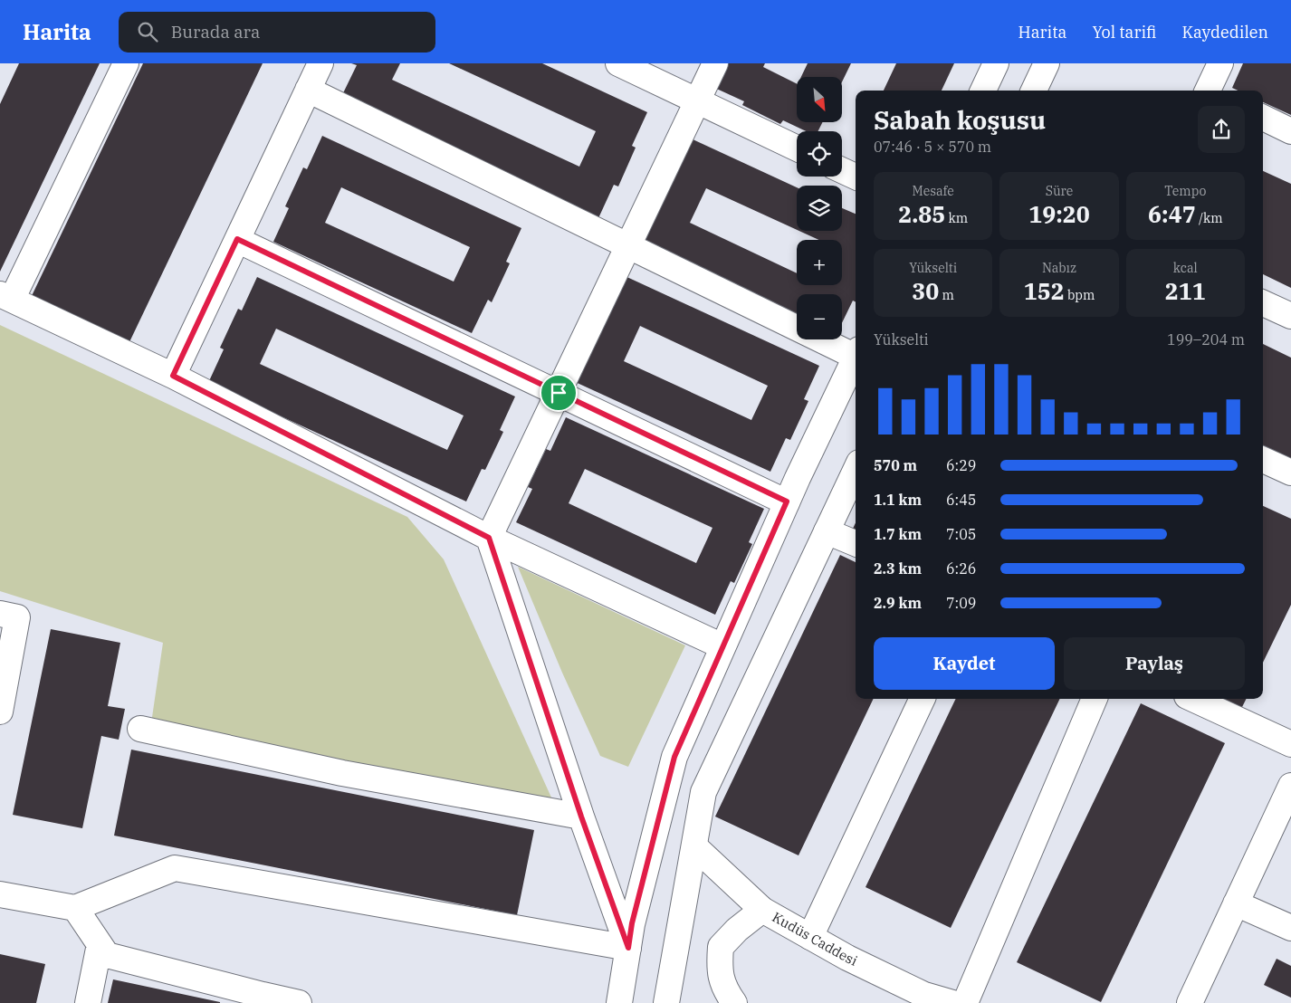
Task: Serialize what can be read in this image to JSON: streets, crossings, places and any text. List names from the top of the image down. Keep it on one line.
{"streets":{"street":["Kudüs Caddesi"]},"north":"bottom right","page":{"header":"Harita","search":"Burada ara","nav":["Harita","Yol tarifi","Kaydedilen"],"map_buttons":["+","−"],"heading":["Sabah koşusu","07:46 · 5 × 570 m"],"stats":[["Mesafe","2.85 km"],["Süre","19:20"],["Tempo","6:47 /km"],["Yükselti","30 m"],["Nabız","152 bpm"],["kcal","211"]],"chart":["Yükselti","199–204 m"],"list":[{"name":"570 m","note":"6:29"},{"name":"1.1 km","note":"6:45"},{"name":"1.7 km","note":"7:05"},{"name":"2.3 km","note":"6:26"},{"name":"2.9 km","note":"7:09"}],"buttons":["Kaydet","Paylaş"]}}
